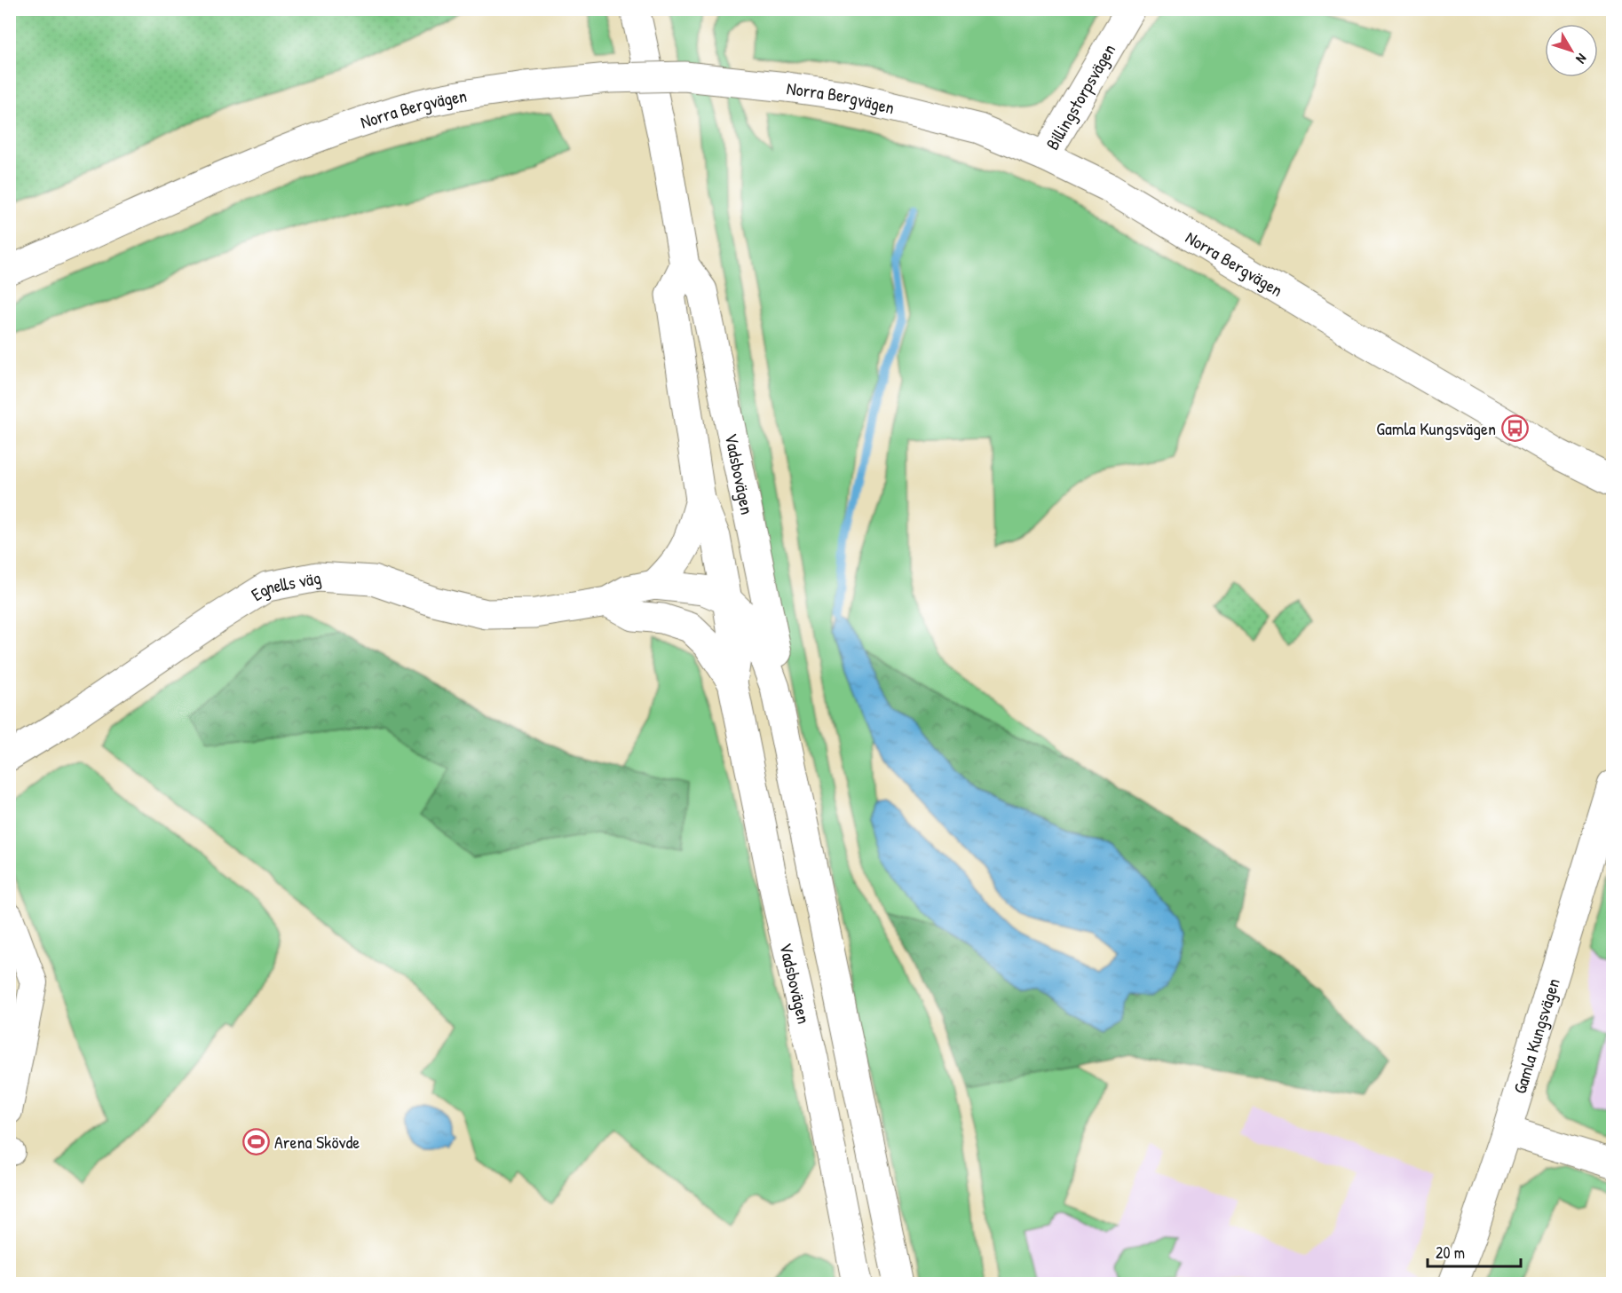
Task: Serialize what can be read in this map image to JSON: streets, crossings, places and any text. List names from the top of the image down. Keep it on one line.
{"streets":{"street":["Billingstorpsvägen","Norra Bergvägen","Vadsbovägen","Egnells väg","Gamla Kungsvägen"]},"crossings":[["Billingstorpsvägen","Norra Bergvägen"],["Vadsbovägen","Egnells väg"]],"places":{"bus stop":["Gamla Kungsvägen"],"sports":["Arena Skövde"]},"scale_bar":"20 m","north":"bottom right"}
